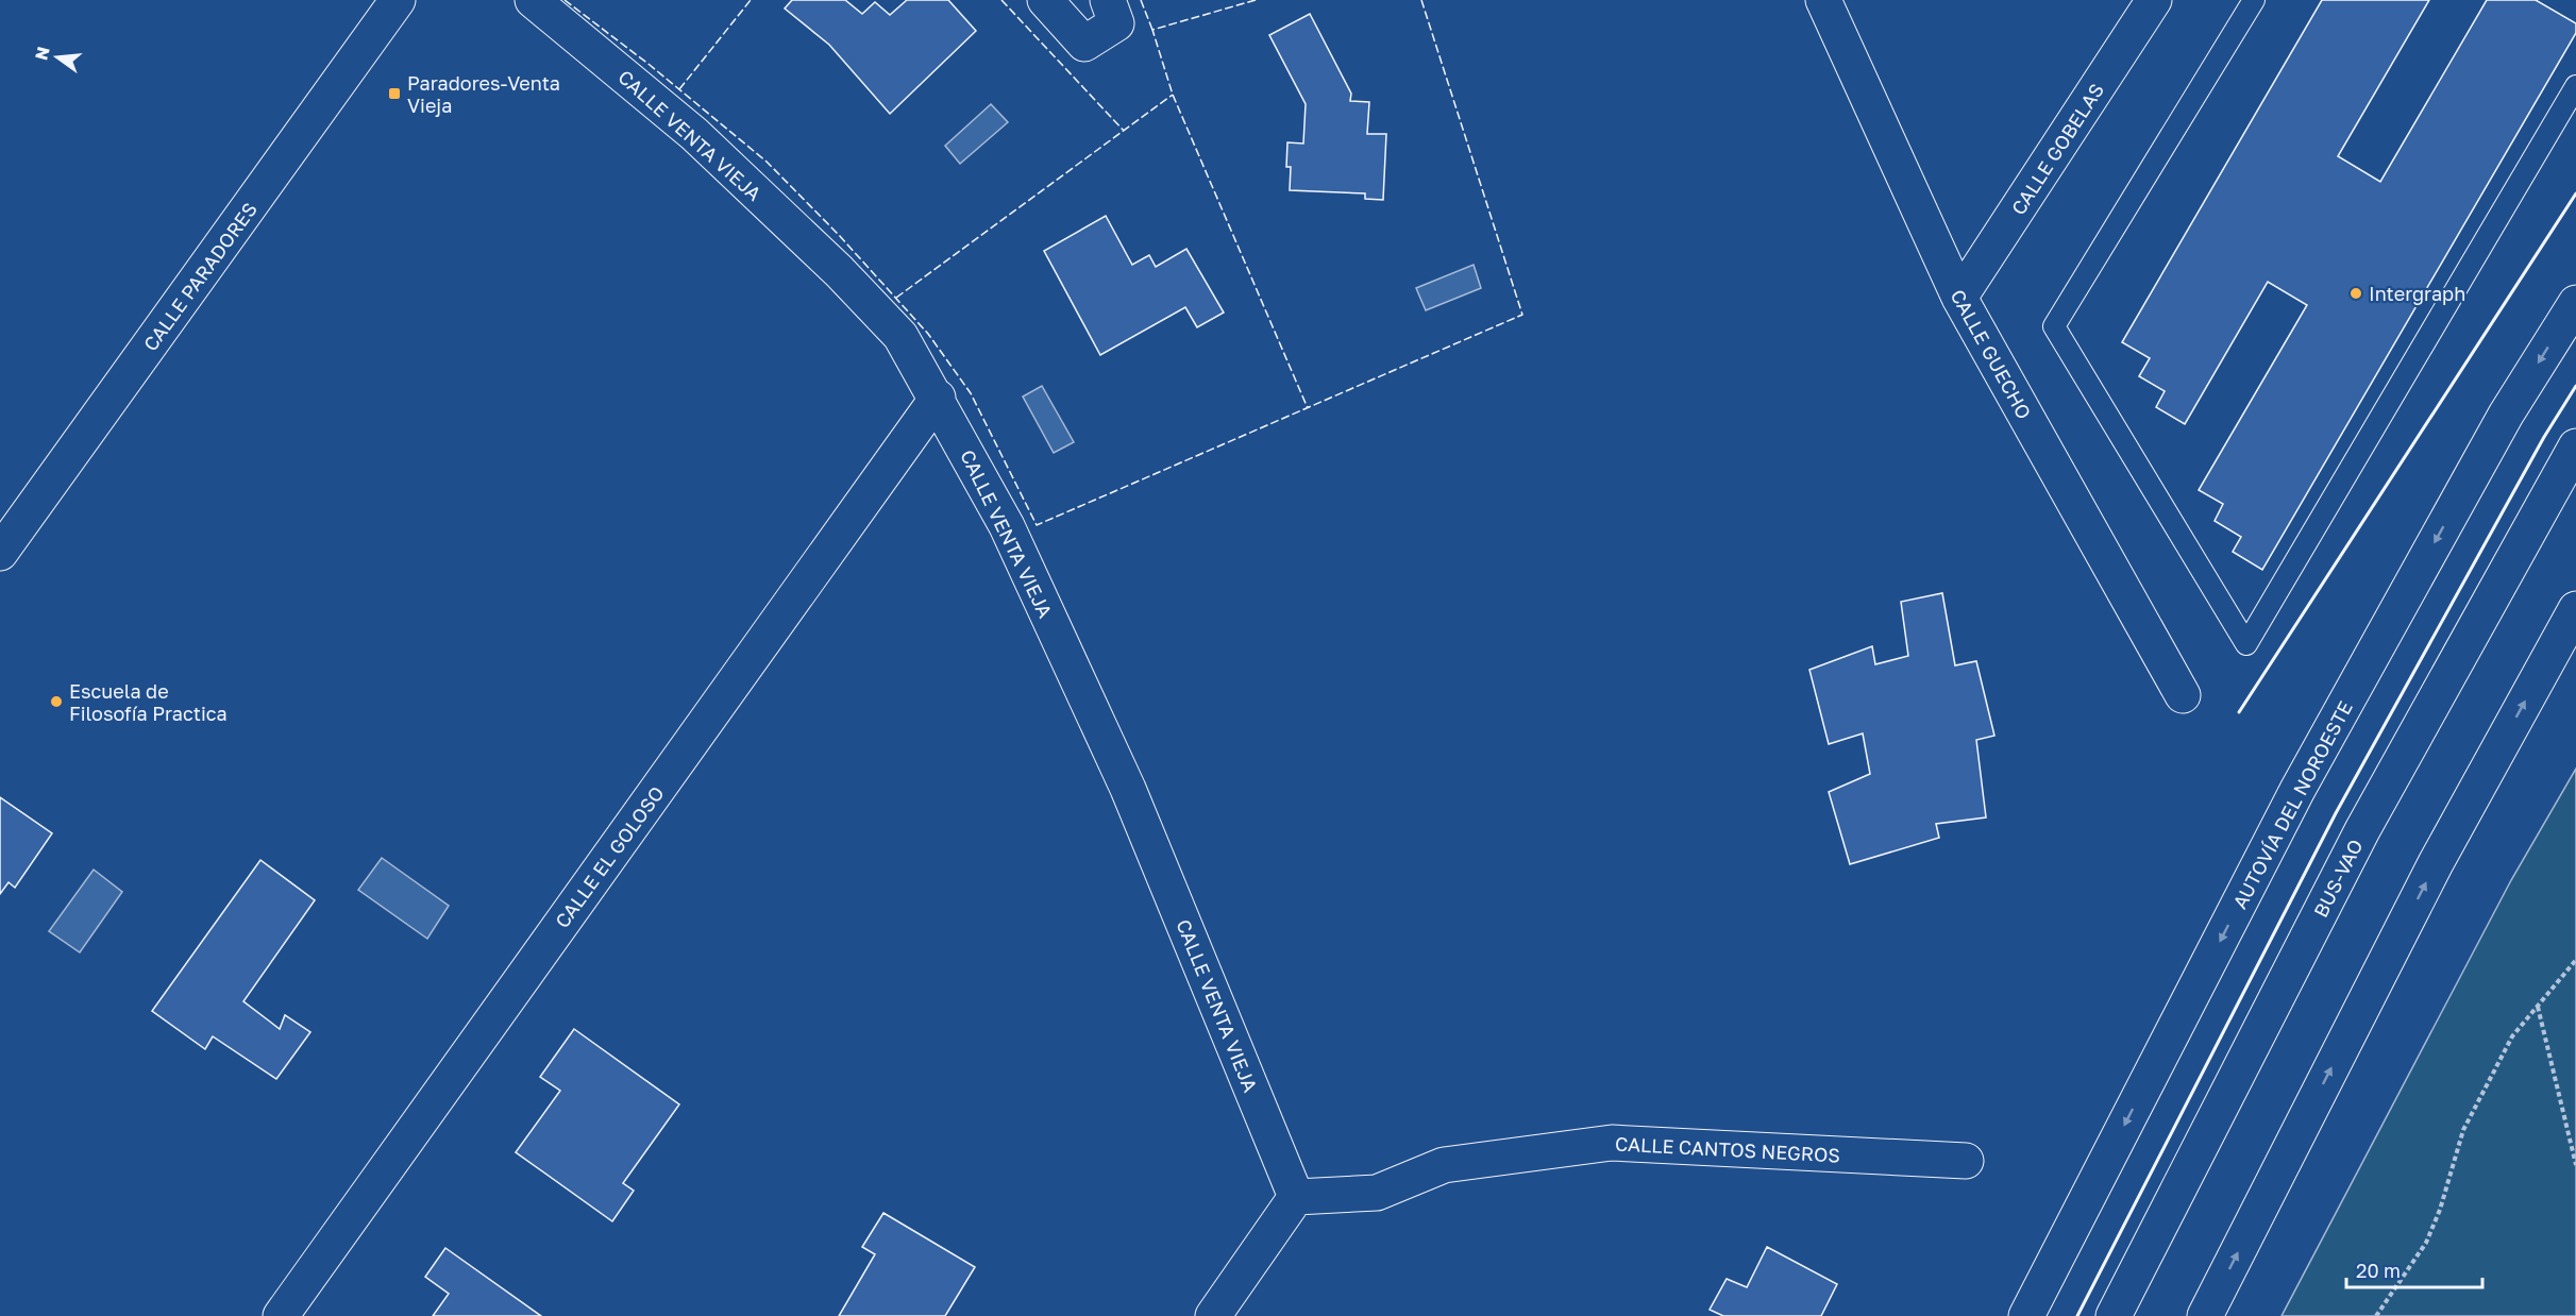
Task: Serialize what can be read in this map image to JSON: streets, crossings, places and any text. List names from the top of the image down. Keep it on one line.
{"streets":{"main road":["CALLE VENTA VIEJA","CALLE GOBELAS","CALLE PARADORES","CALLE GUECHO","AUTOVÍA DEL NOROESTE","CALLE EL GOLOSO","BUS-VAO","CALLE CANTOS NEGROS"]},"crossings":[["CALLE VENTA VIEJA","CALLE EL GOLOSO"],["CALLE VENTA VIEJA","CALLE CANTOS NEGROS"],["CALLE GOBELAS","CALLE GUECHO"]],"places":{"transit":["Paradores-Venta Vieja"],"other":["Intergraph","Escuela de Filosofía Practica"]},"scale_bar":"20 m","north":"left"}
